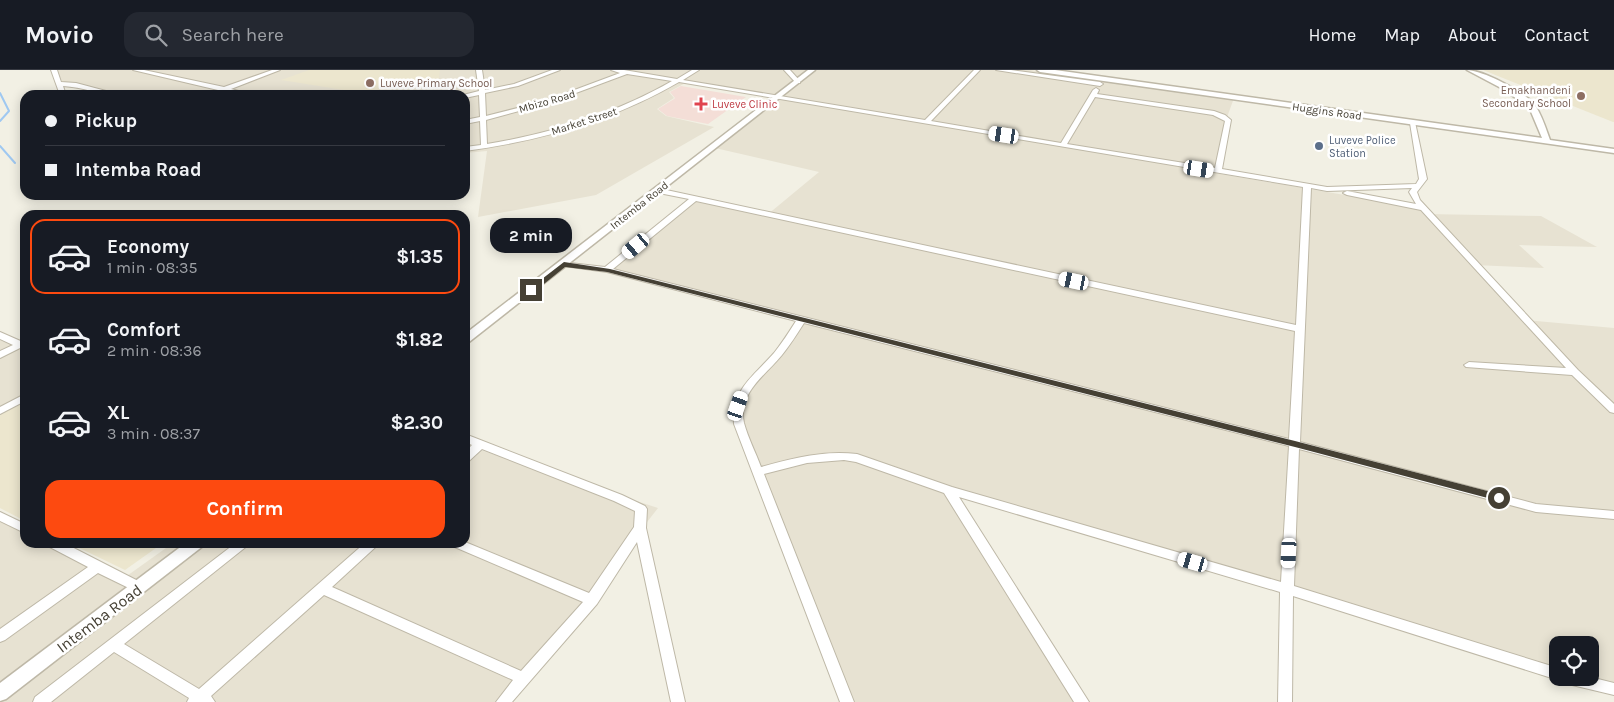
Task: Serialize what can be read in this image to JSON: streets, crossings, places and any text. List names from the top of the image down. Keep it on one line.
{"streets":{"street":["Mbizo Road","Huggins Road","Market Street","Intemba Road"]},"places":{"other":["Luveve Primary School","Emakhandeni Secondary School","Luveve Police Station"],"health":["Luveve Clinic"]},"page":{"header":"Movio","search":"Search here","nav":["Home","Map","About","Contact"],"banner":["Pickup","Intemba Road"],"bubble":"2 min","list":[{"name":"Economy","note":"1 min · 08:35","value":"$1.35"},{"name":"Comfort","note":"2 min · 08:36","value":"$1.82"},{"name":"XL","note":"3 min · 08:37","value":"$2.30"}],"buttons":"Confirm"}}
